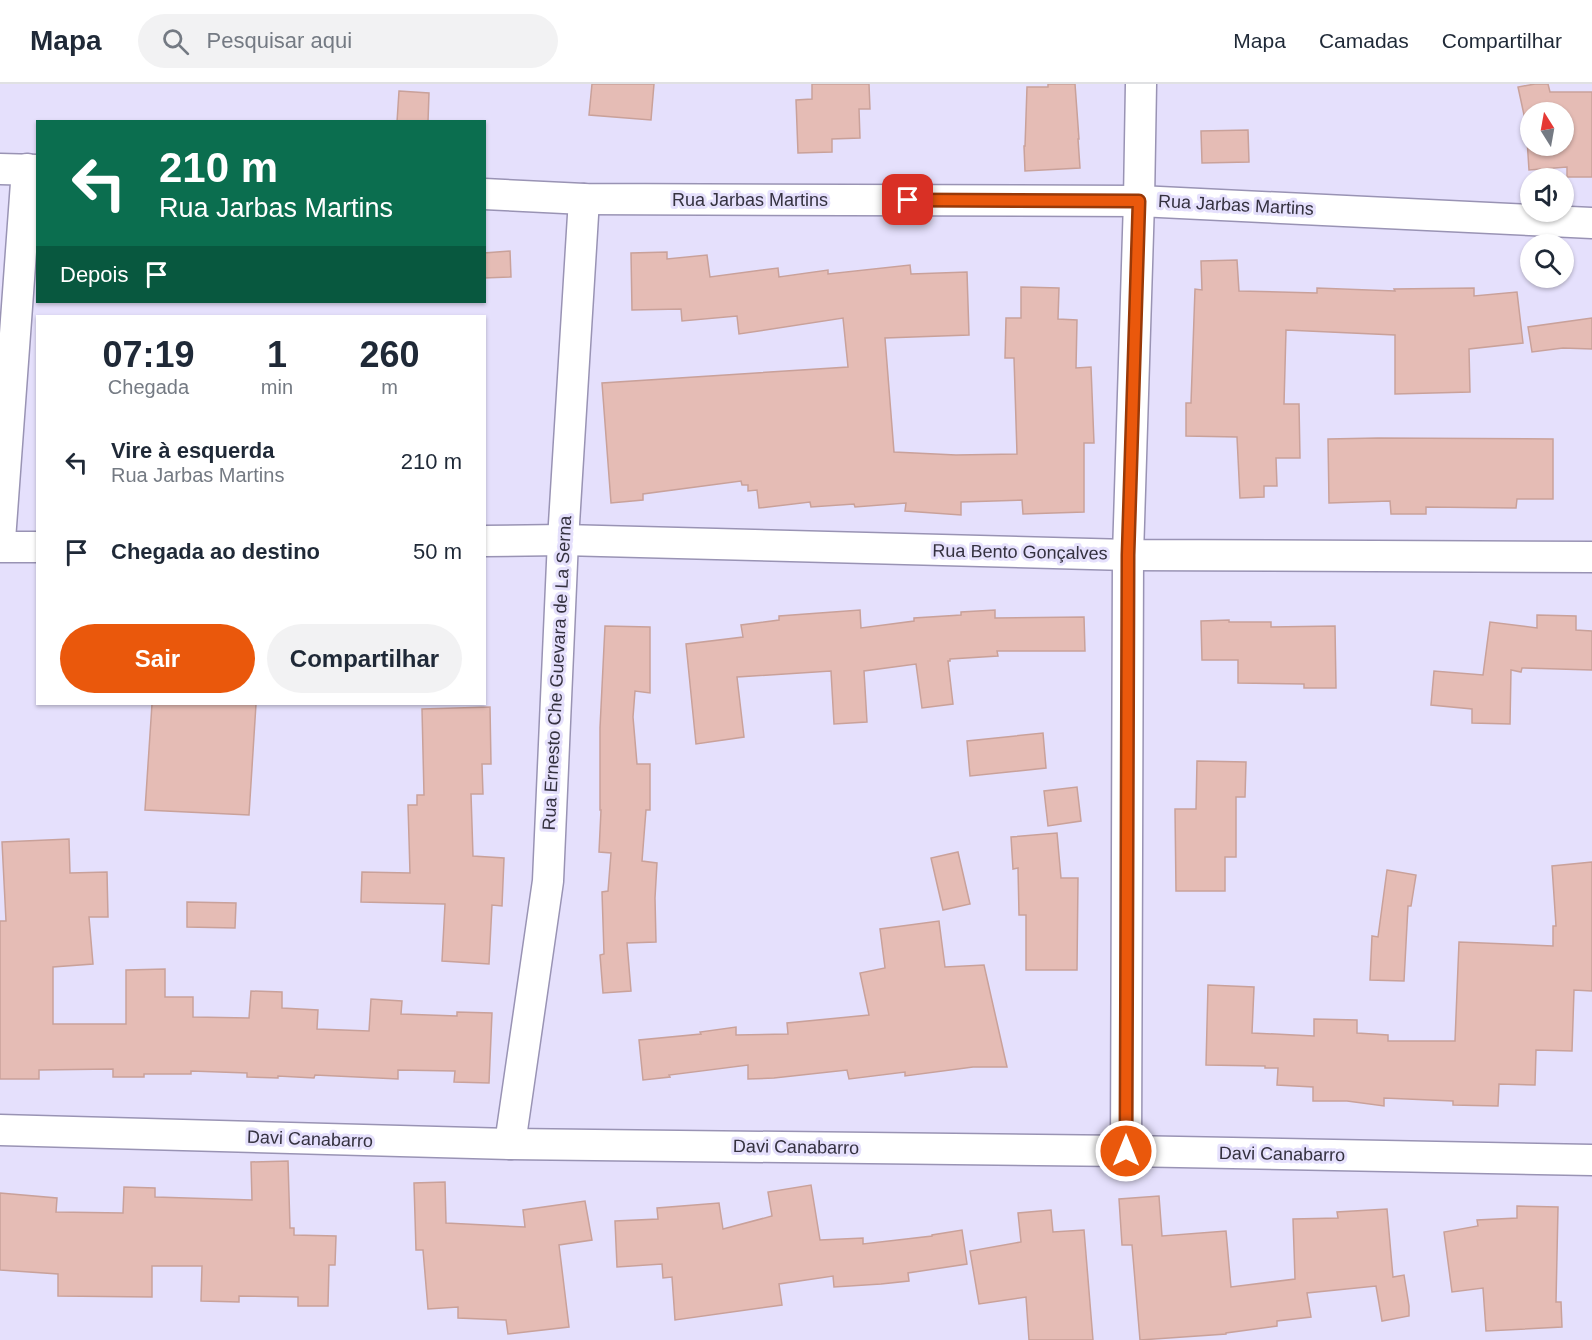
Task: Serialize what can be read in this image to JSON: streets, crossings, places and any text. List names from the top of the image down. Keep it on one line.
{"streets":{"street":["Rua Jarbas Martins","Rua Bento Gonçalves","Rua Ernesto Che Guevara de La Serna","Davi Canabarro"]},"crossings":[["Rua Jarbas Martins","Rua Ernesto Che Guevara de La Serna"],["Rua Bento Gonçalves","Rua Ernesto Che Guevara de La Serna"],["Rua Ernesto Che Guevara de La Serna","Davi Canabarro"]],"north":"top","page":{"header":"Mapa","search":"Pesquisar aqui","nav":["Mapa","Camadas","Compartilhar"],"turn":["210 m","Rua Jarbas Martins"],"then":"Depois","eta":["07:19","Chegada","1","min","260","m"],"list":[{"name":"Vire à esquerda","note":"Rua Jarbas Martins","value":"210 m"},{"name":"Chegada ao destino","value":"50 m"}],"buttons":["Sair","Compartilhar"]}}
